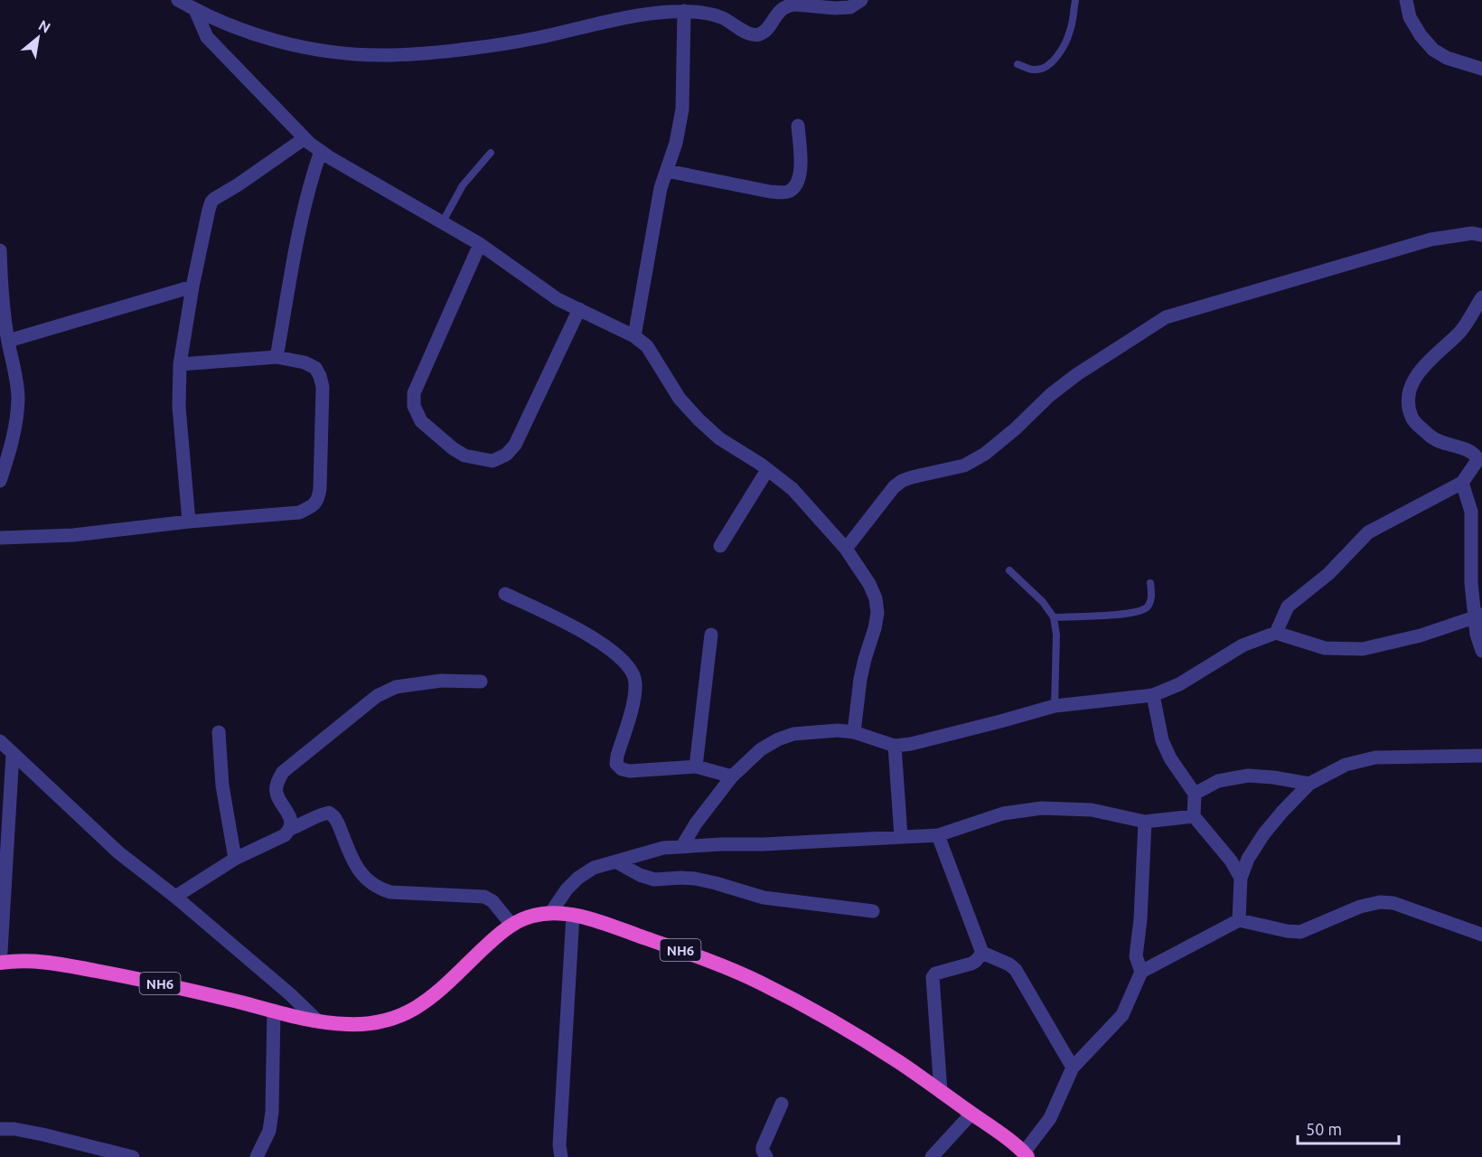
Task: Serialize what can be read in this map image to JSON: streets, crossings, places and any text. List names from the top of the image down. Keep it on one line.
{"streets":{"highway":["NH6"]},"scale_bar":"50 m","north":"top right"}
